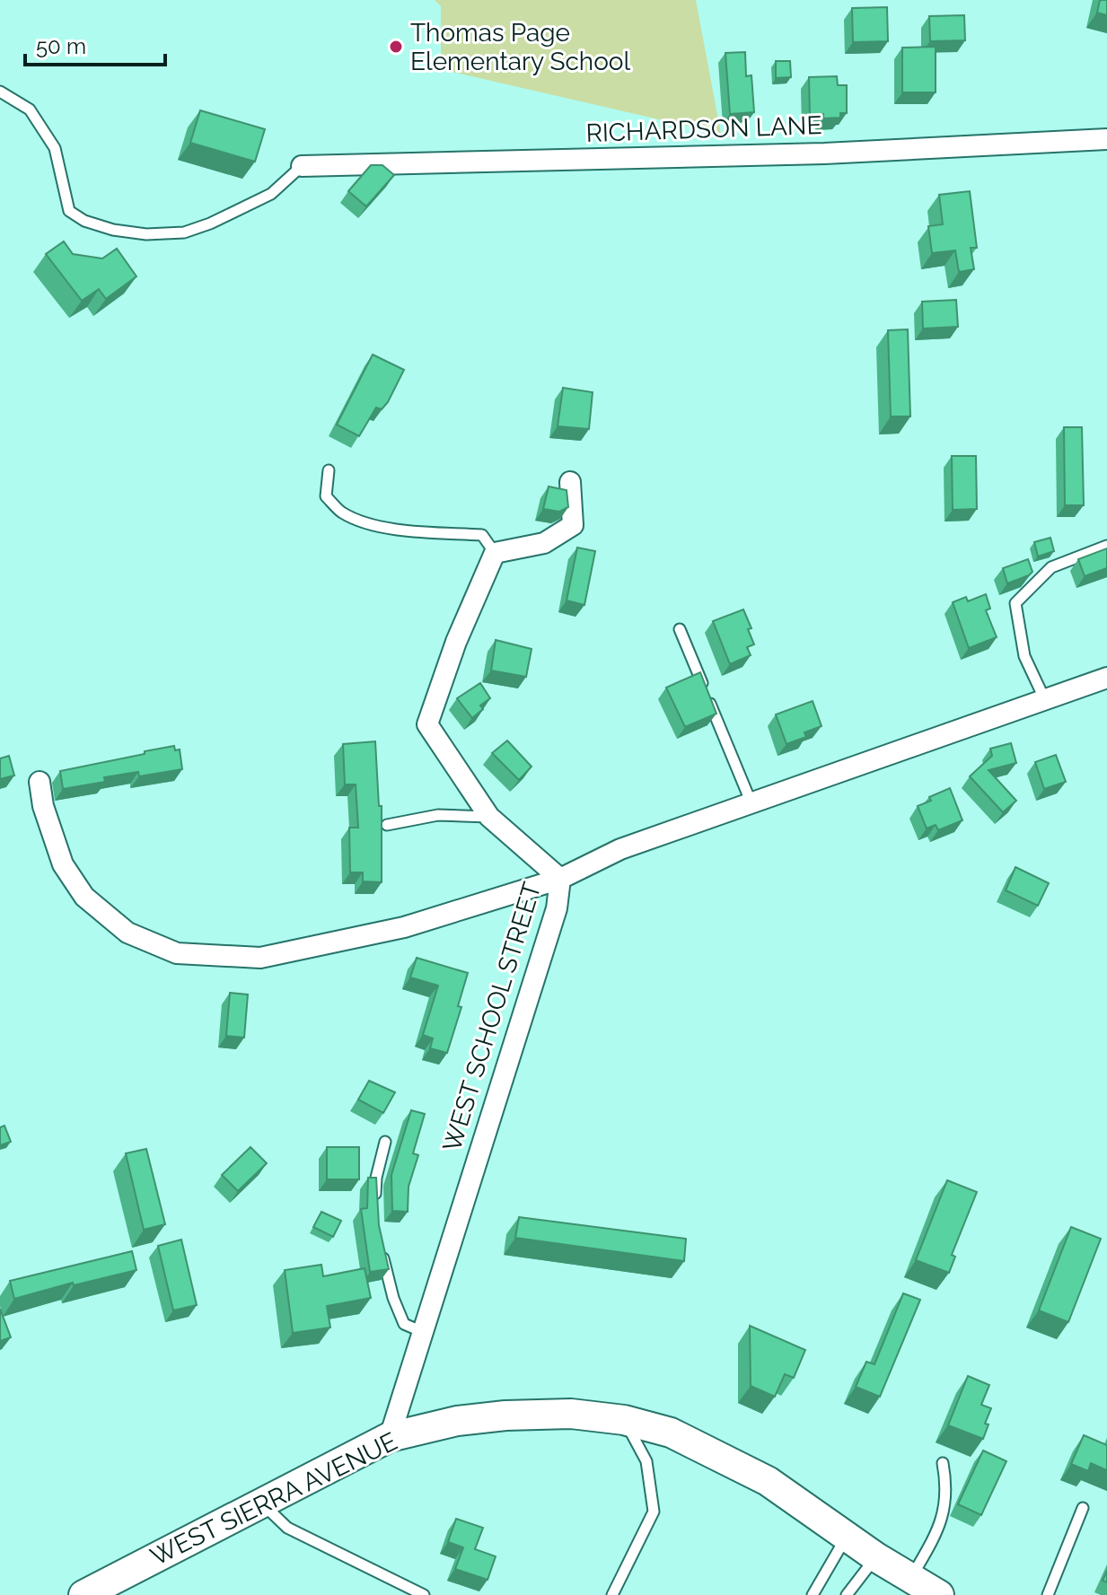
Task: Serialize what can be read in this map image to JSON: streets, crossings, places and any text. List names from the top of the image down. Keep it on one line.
{"streets":{"main road":["WEST SIERRA AVENUE"],"street":["RICHARDSON LANE","WEST SCHOOL STREET"]},"crossings":[["WEST SCHOOL STREET","WEST SIERRA AVENUE"]],"places":["Thomas Page Elementary School"],"scale_bar":"50 m"}
